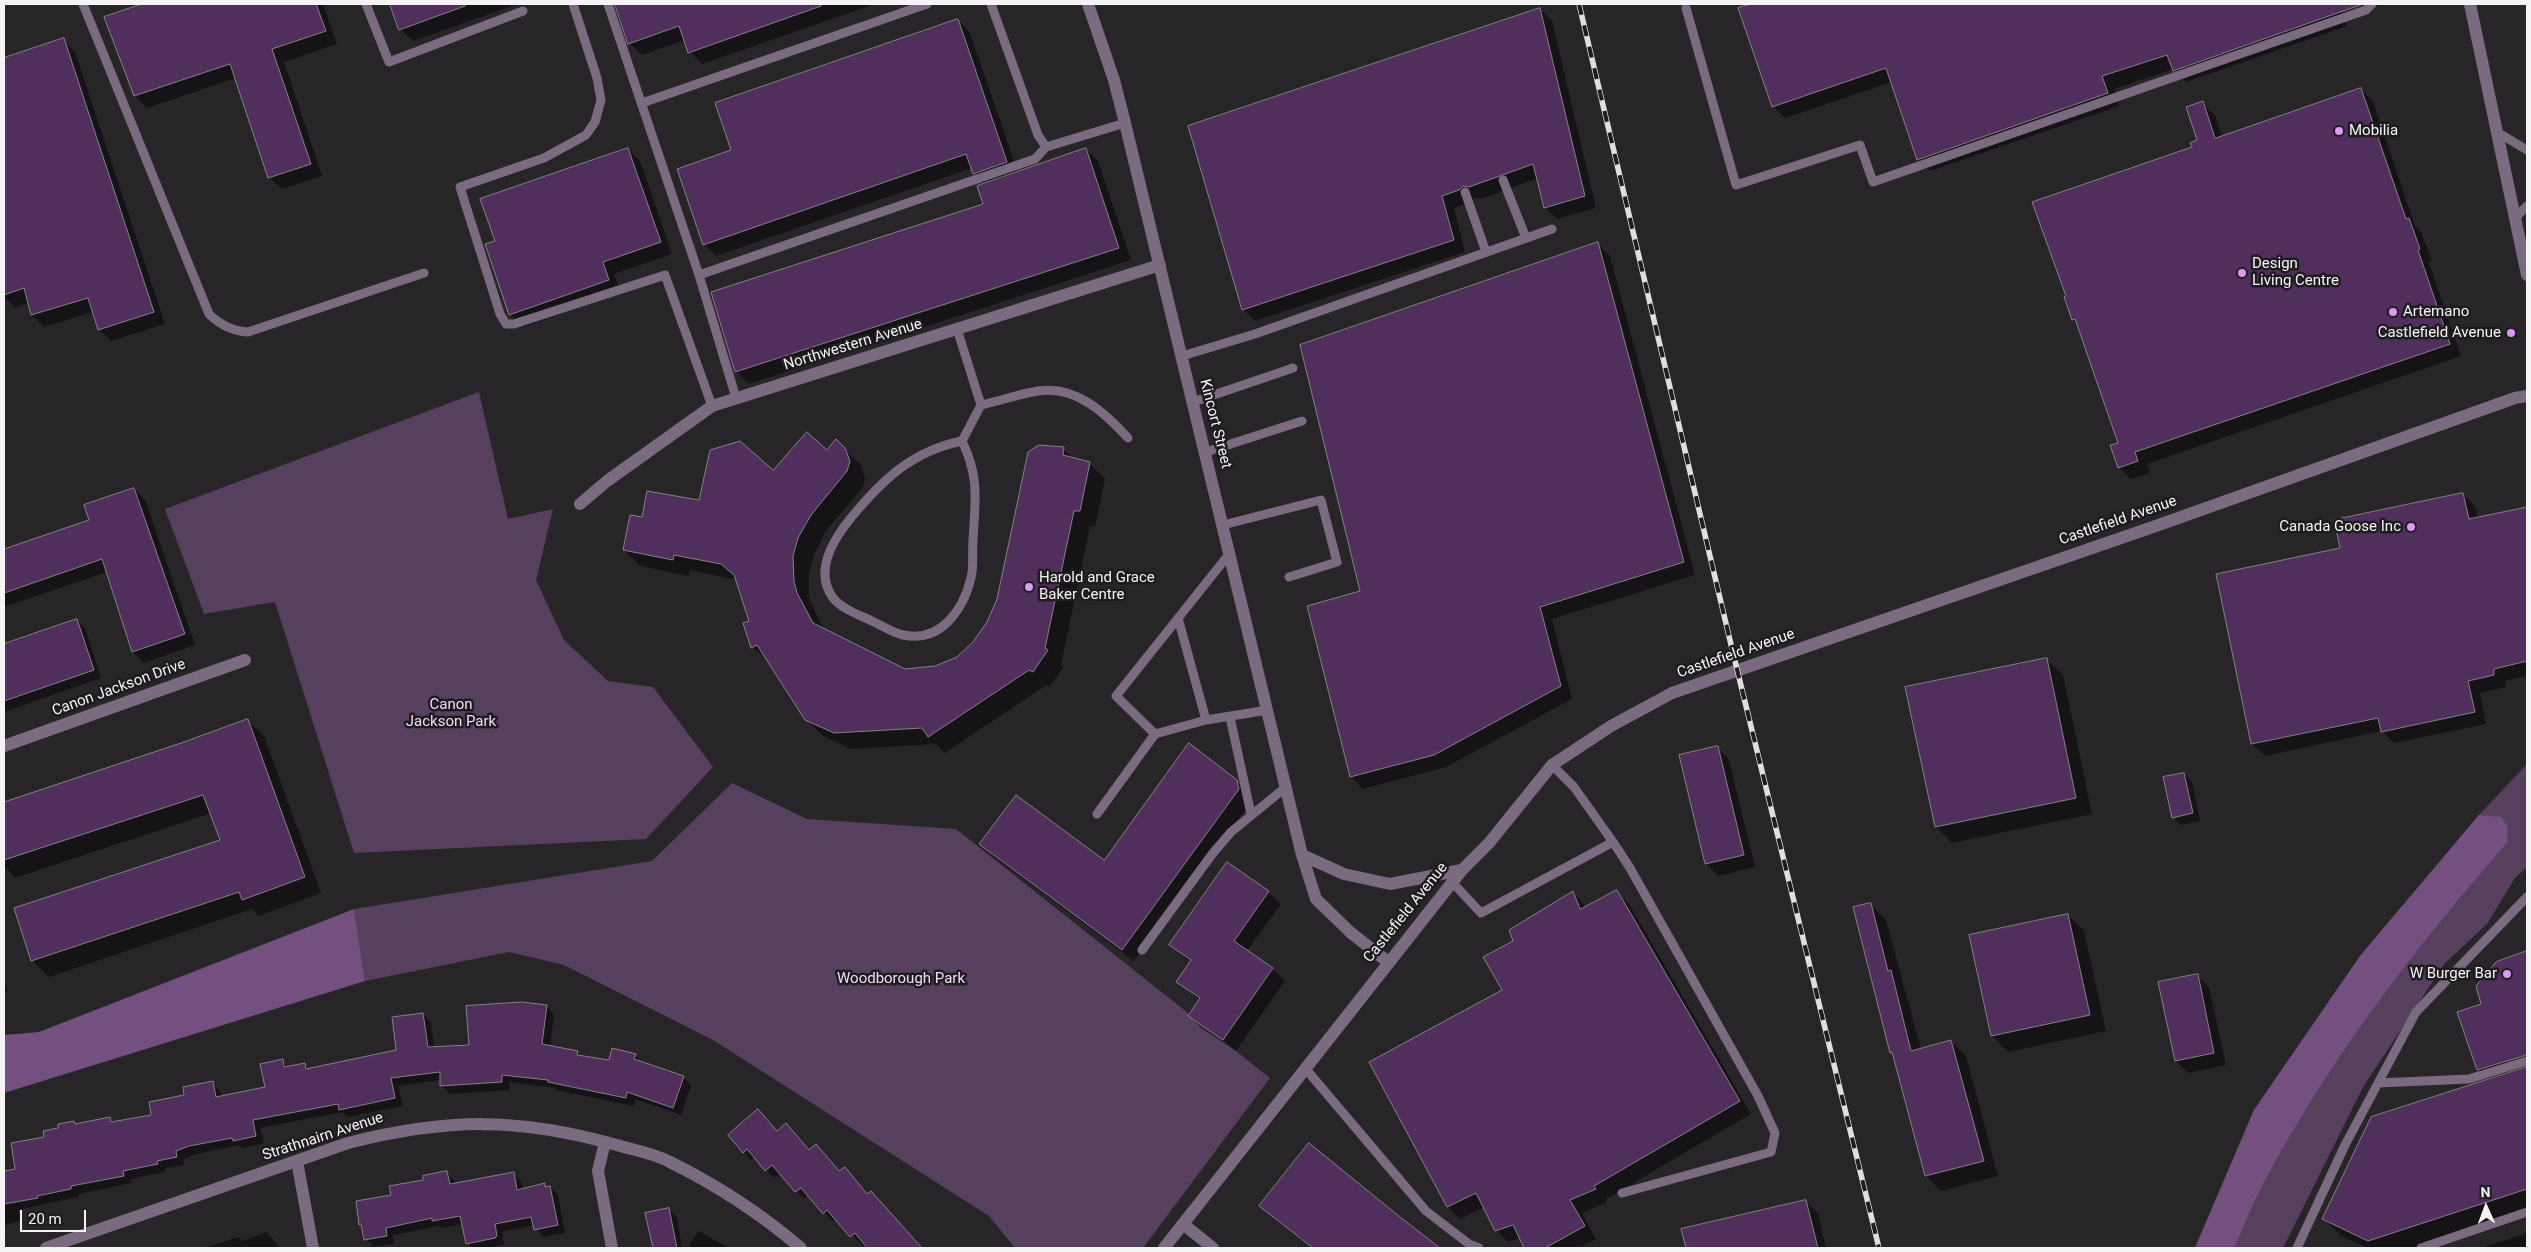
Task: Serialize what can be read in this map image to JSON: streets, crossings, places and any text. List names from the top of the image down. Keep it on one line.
{"streets":{"street":["Northwestern Avenue","Kincort Street","Castlefield Avenue","Canon Jackson Drive","Strathnairn Avenue"]},"crossings":[["Northwestern Avenue","Kincort Street"],["Kincort Street","Castlefield Avenue"]],"parks":["Canon Jackson Park","Woodborough Park"],"places":["Mobilia","Design Living Centre","Artemano","Castlefield Avenue","Canada Goose Inc","Harold and Grace Baker Centre","W Burger Bar"],"scale_bar":"20 m","north":"top"}
